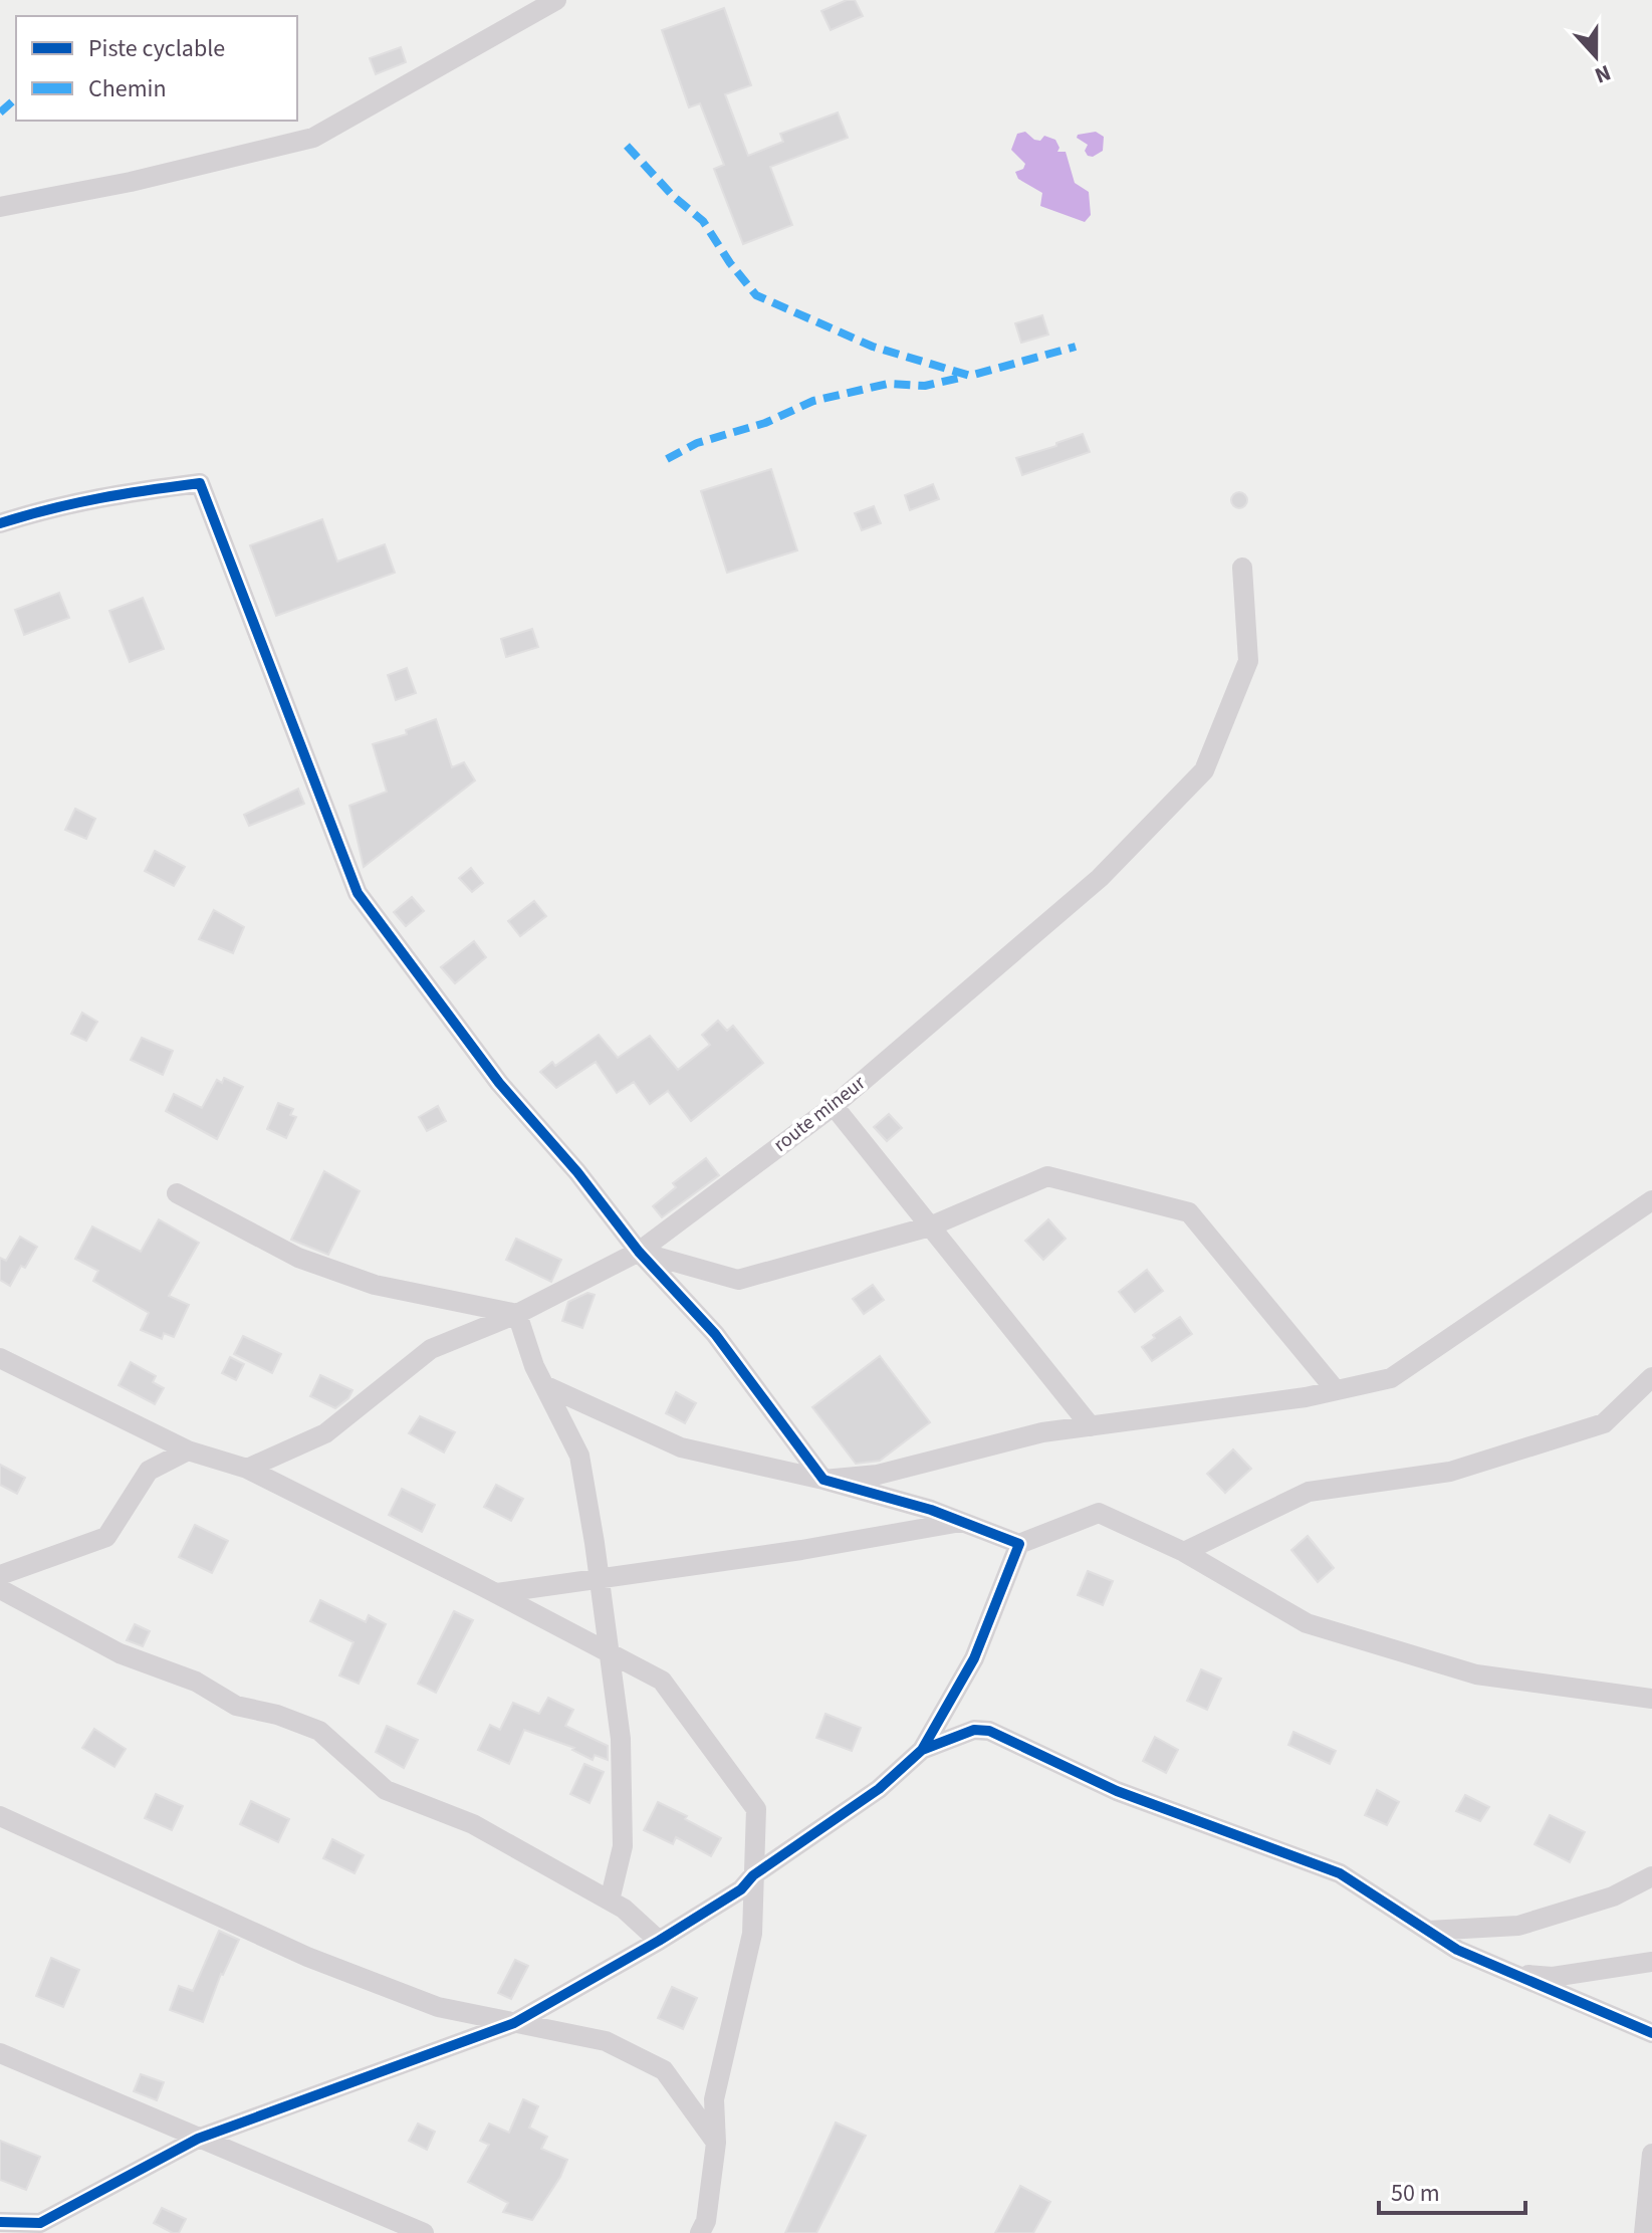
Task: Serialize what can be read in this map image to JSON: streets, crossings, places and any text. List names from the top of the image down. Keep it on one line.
{"streets":{"street":["route mineur"]},"legend":["Piste cyclable","Chemin"],"scale_bar":"50 m","north":"bottom"}
